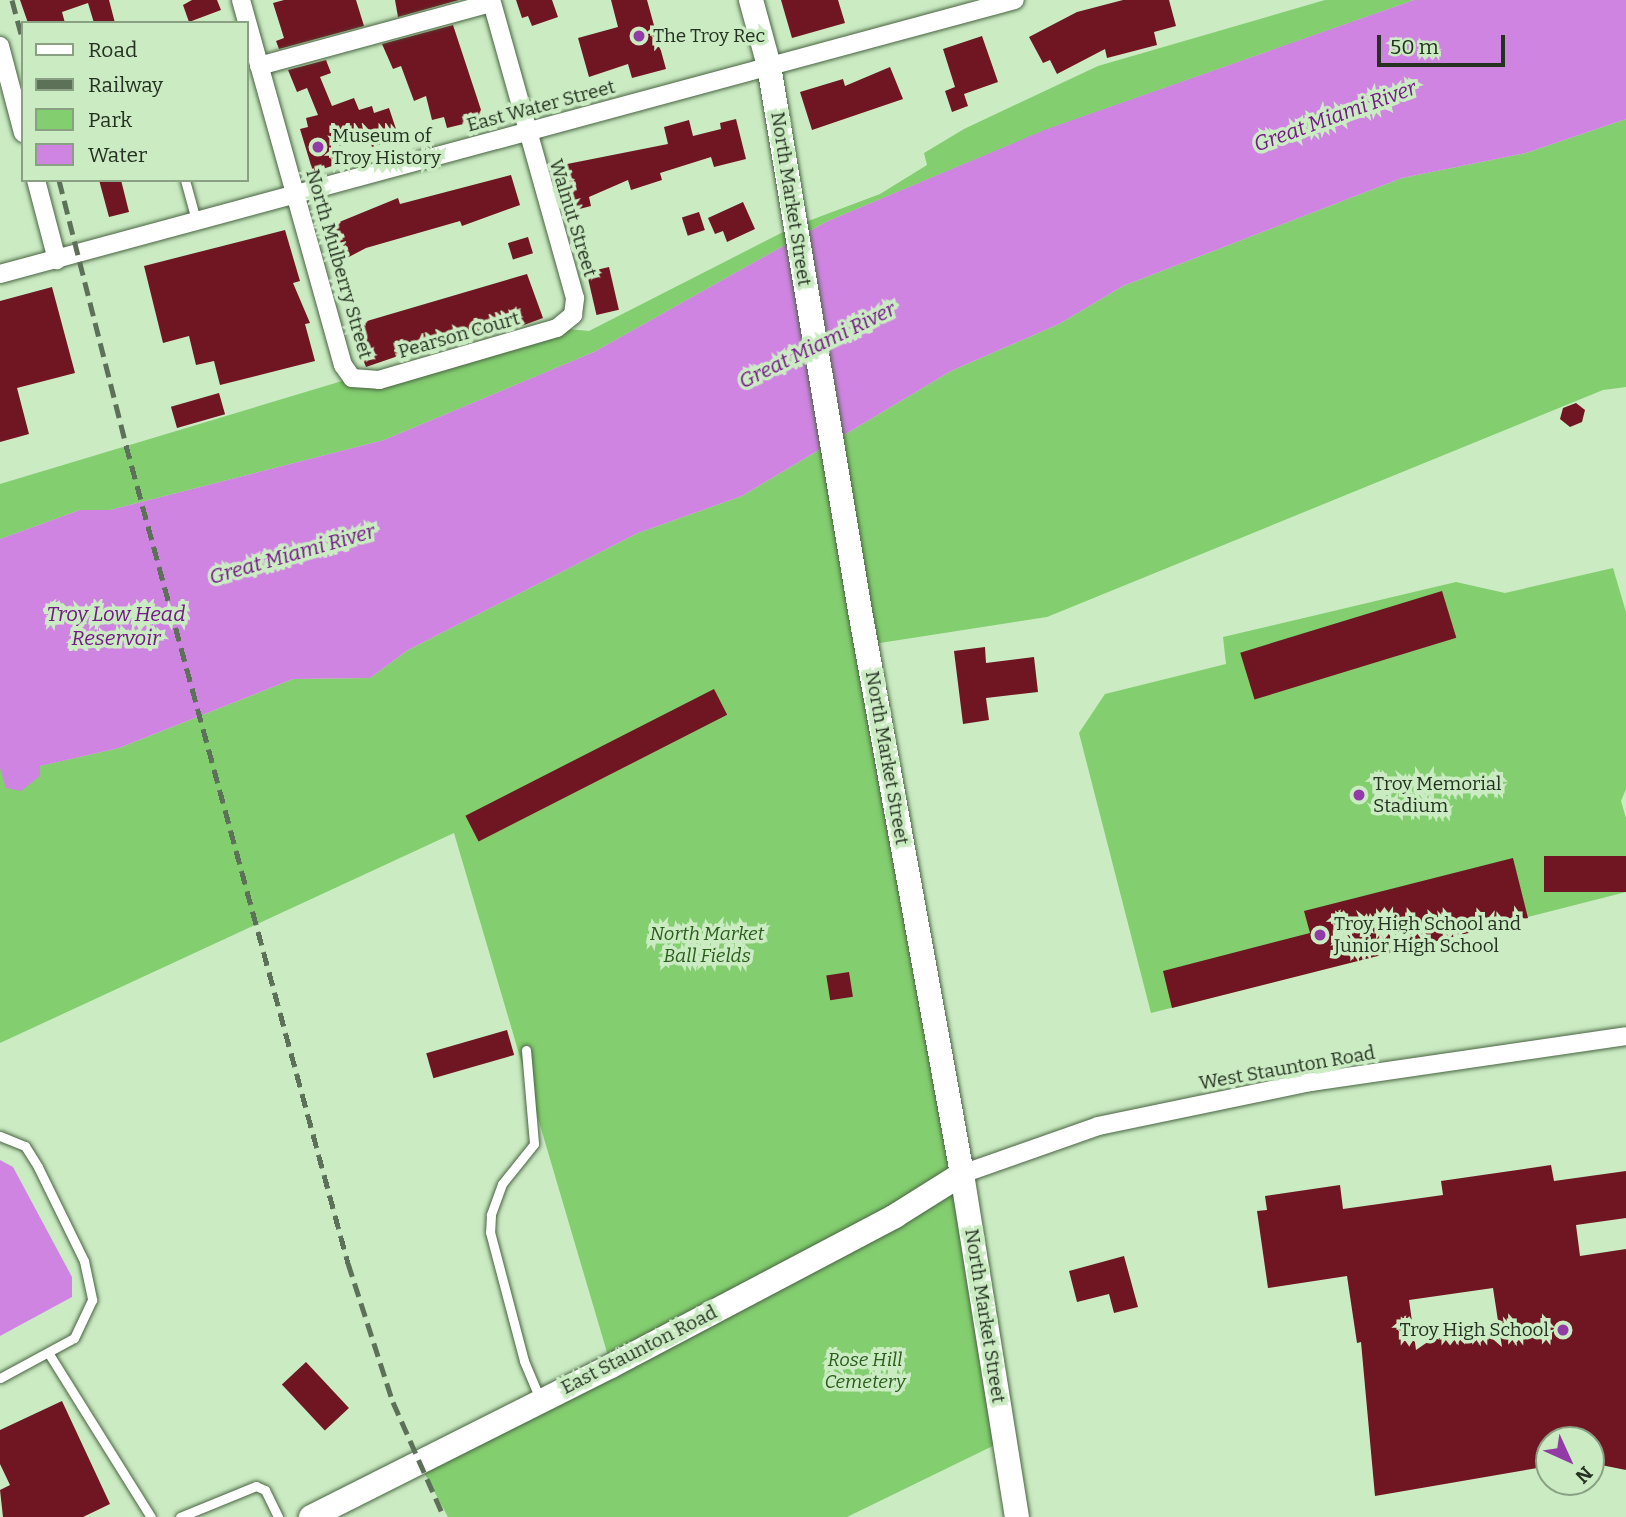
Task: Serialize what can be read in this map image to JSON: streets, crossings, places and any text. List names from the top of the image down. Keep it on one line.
{"streets":{"main road":["North Market Street","East Staunton Road"],"street":["East Water Street","Walnut Street","North Mulberry Street","Pearson Court","West Staunton Road"]},"crossings":[["East Water Street","North Market Street"],["East Water Street","Walnut Street"],["East Water Street","North Mulberry Street"],["North Market Street","West Staunton Road"],["North Market Street","East Staunton Road"],["Walnut Street","Pearson Court"],["North Mulberry Street","Pearson Court"],["West Staunton Road","East Staunton Road"]],"water":["Great Miami River","Troy Low Head Reservoir"],"parks":["North Market Ball Fields","Rose Hill Cemetery"],"places":["The Troy Rec","Museum of Troy History","Troy Memorial Stadium","Troy High School and Junior High School","Troy High School"],"legend":["Road","Railway","Park","Water"],"scale_bar":"50 m","north":"bottom right"}
